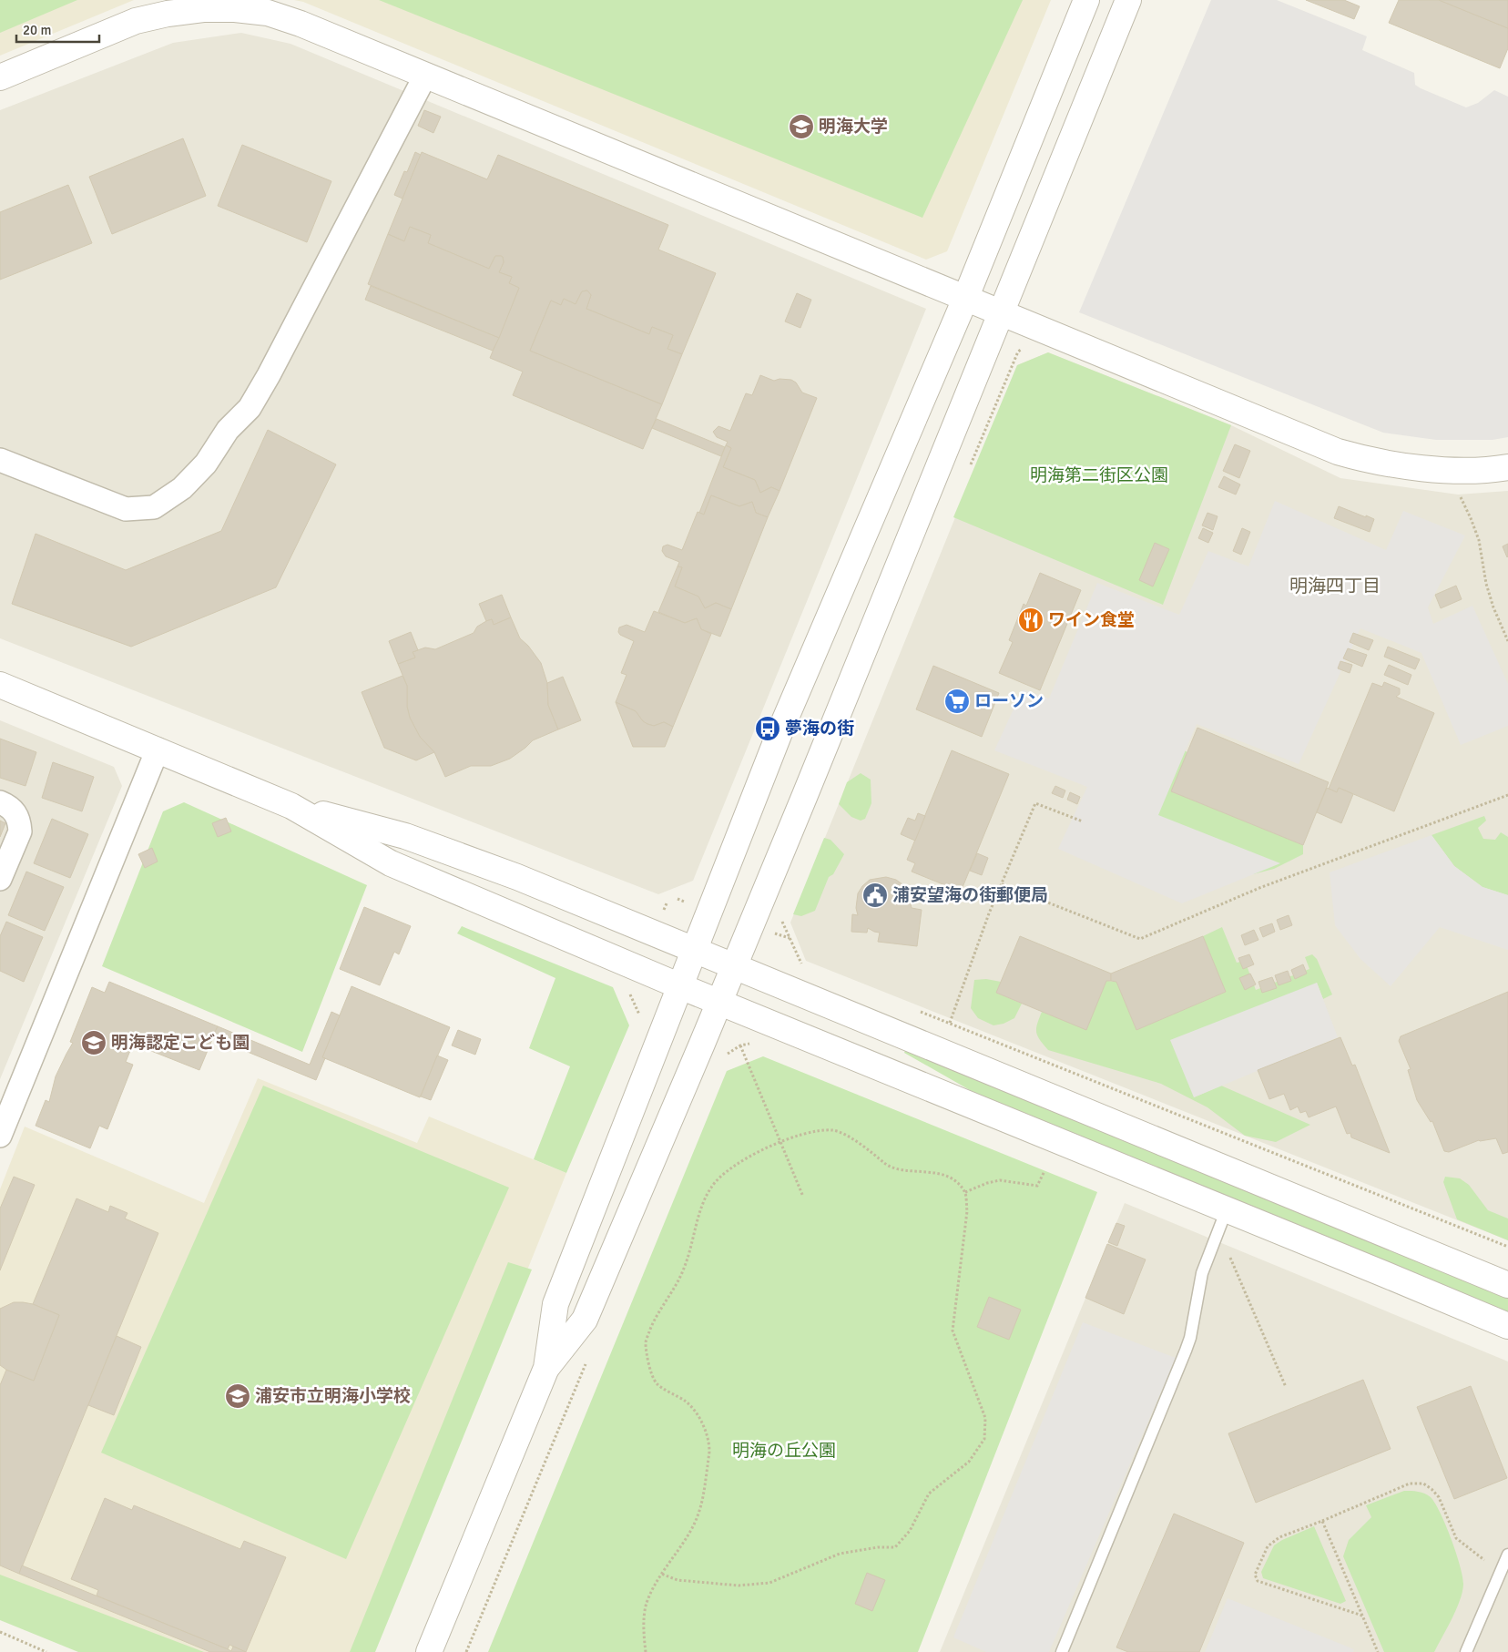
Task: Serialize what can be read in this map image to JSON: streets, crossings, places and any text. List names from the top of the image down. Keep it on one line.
{"districts":["明海四丁目"],"parks":["明海第二街区公園","明海の丘公園"],"places":{"school or university":["明海大学","明海認定こども園","浦安市立明海小学校"],"restaurant":["ワイン食堂"],"supermarket":["ローソン"],"bus stop":["夢海の街"],"public building":["浦安望海の街郵便局"]},"scale_bar":"20 m"}
